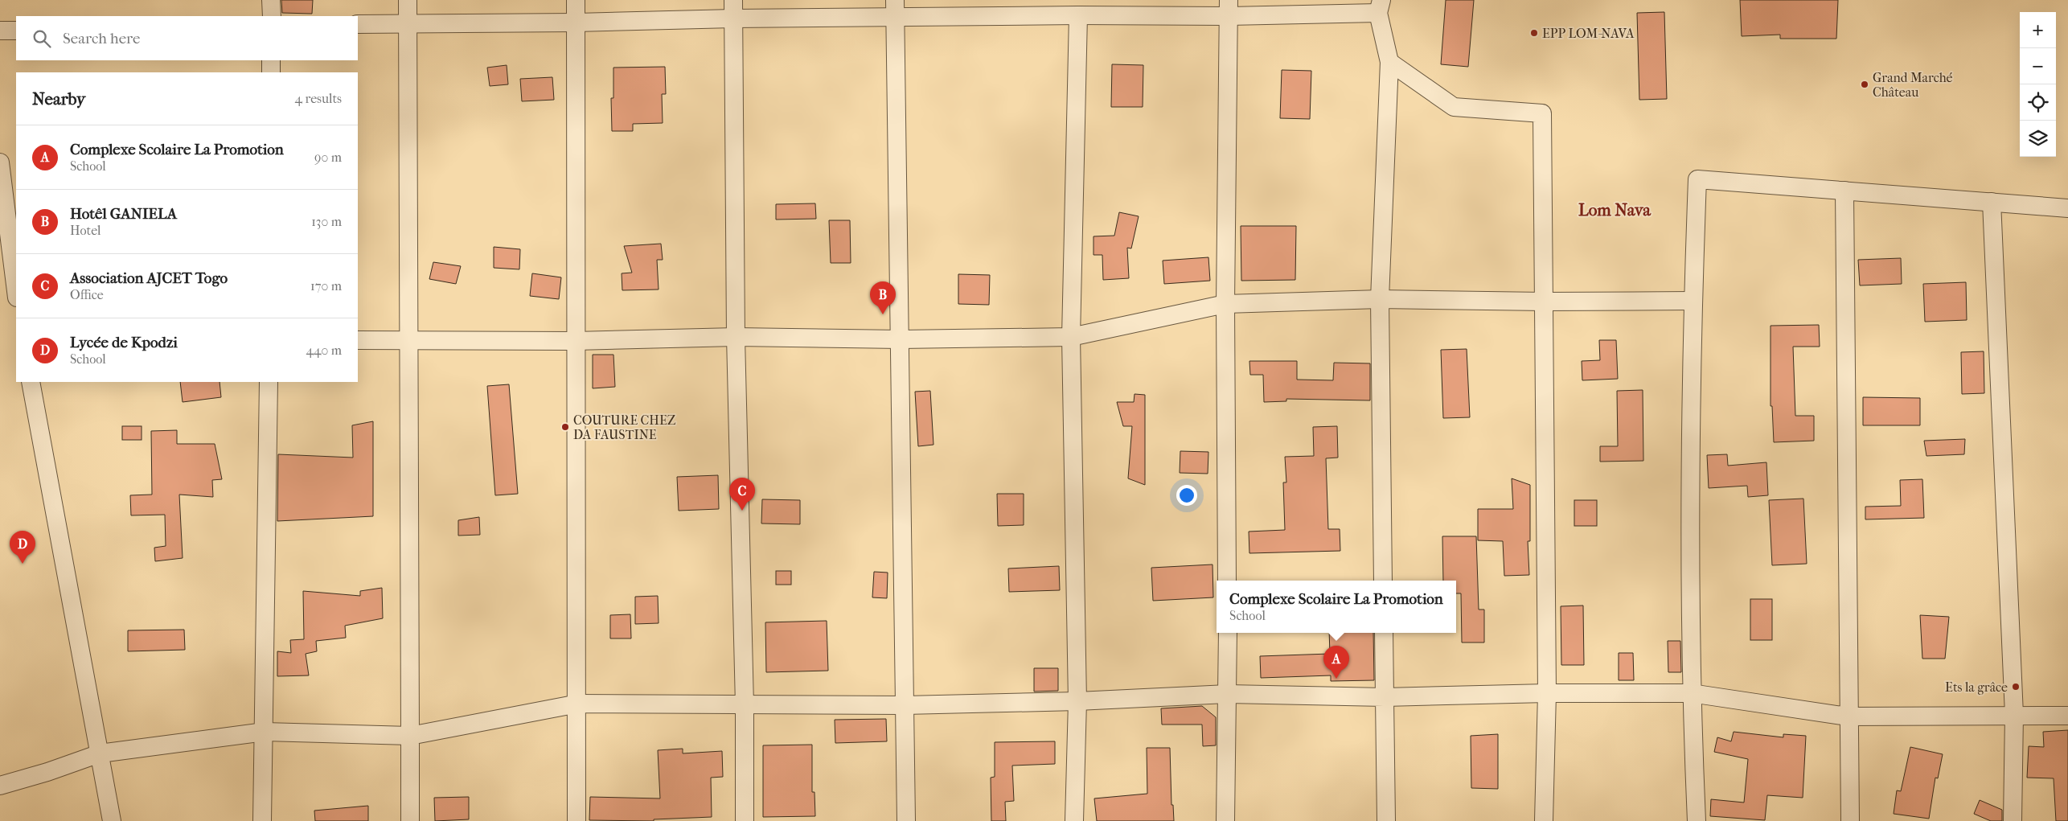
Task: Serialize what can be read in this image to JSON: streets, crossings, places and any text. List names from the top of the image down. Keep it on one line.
{"districts":["Lom Nava"],"places":["EPP LOM-NAVA","Grand Marché Château","COUTURE CHEZ DA FAUSTINE","Ets la grâce"],"page":{"map_buttons":["+","−"],"search":"Search here","heading":["Nearby","4 results"],"list":[{"mark":"A","name":"Complexe Scolaire La Promotion","note":"School","value":"90 m"},{"mark":"B","name":"Hotêl GANIELA","note":"Hotel","value":"130 m"},{"mark":"C","name":"Association AJCET Togo","note":"Office","value":"170 m"},{"mark":"D","name":"Lycée de Kpodzi","note":"School","value":"440 m"}],"pins":["B","C","D","A"],"popup":["Complexe Scolaire La Promotion","School"]}}
